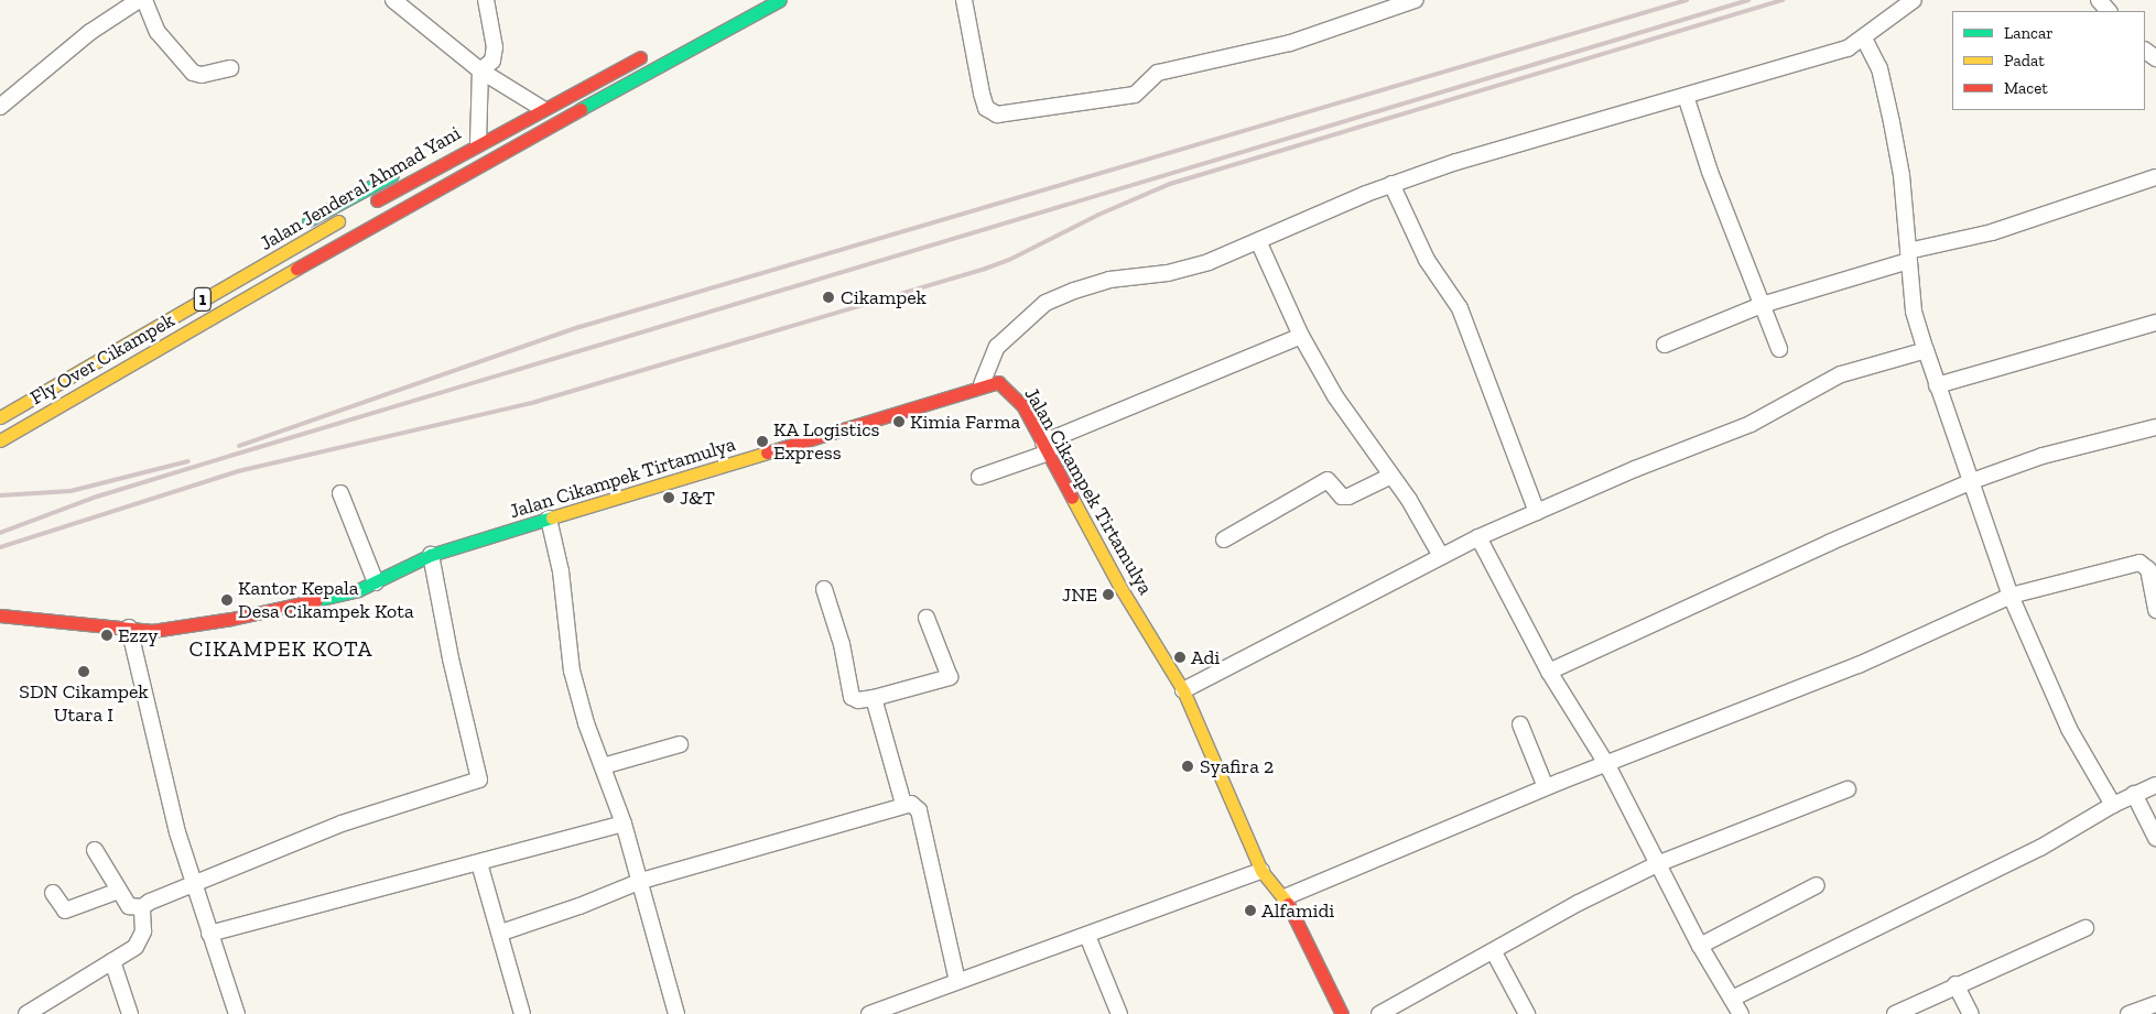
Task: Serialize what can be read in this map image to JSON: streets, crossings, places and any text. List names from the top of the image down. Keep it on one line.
{"streets":{"main road":["Jalan Jenderal Ahmad Yani","1","Fly Over Cikampek","Jalan Cikampek Tirtamulya"]},"crossings":[["Jalan Jenderal Ahmad Yani","Fly Over Cikampek"]],"districts":["CIKAMPEK KOTA"],"places":["Cikampek","Kimia Farma","KA Logistics Express","J&T","JNE","Kantor Kepala Desa Cikampek Kota","Ezzy","Adi","SDN Cikampek Utara I","Syafira 2","Alfamidi"],"legend":["Lancar","Padat","Macet"]}
